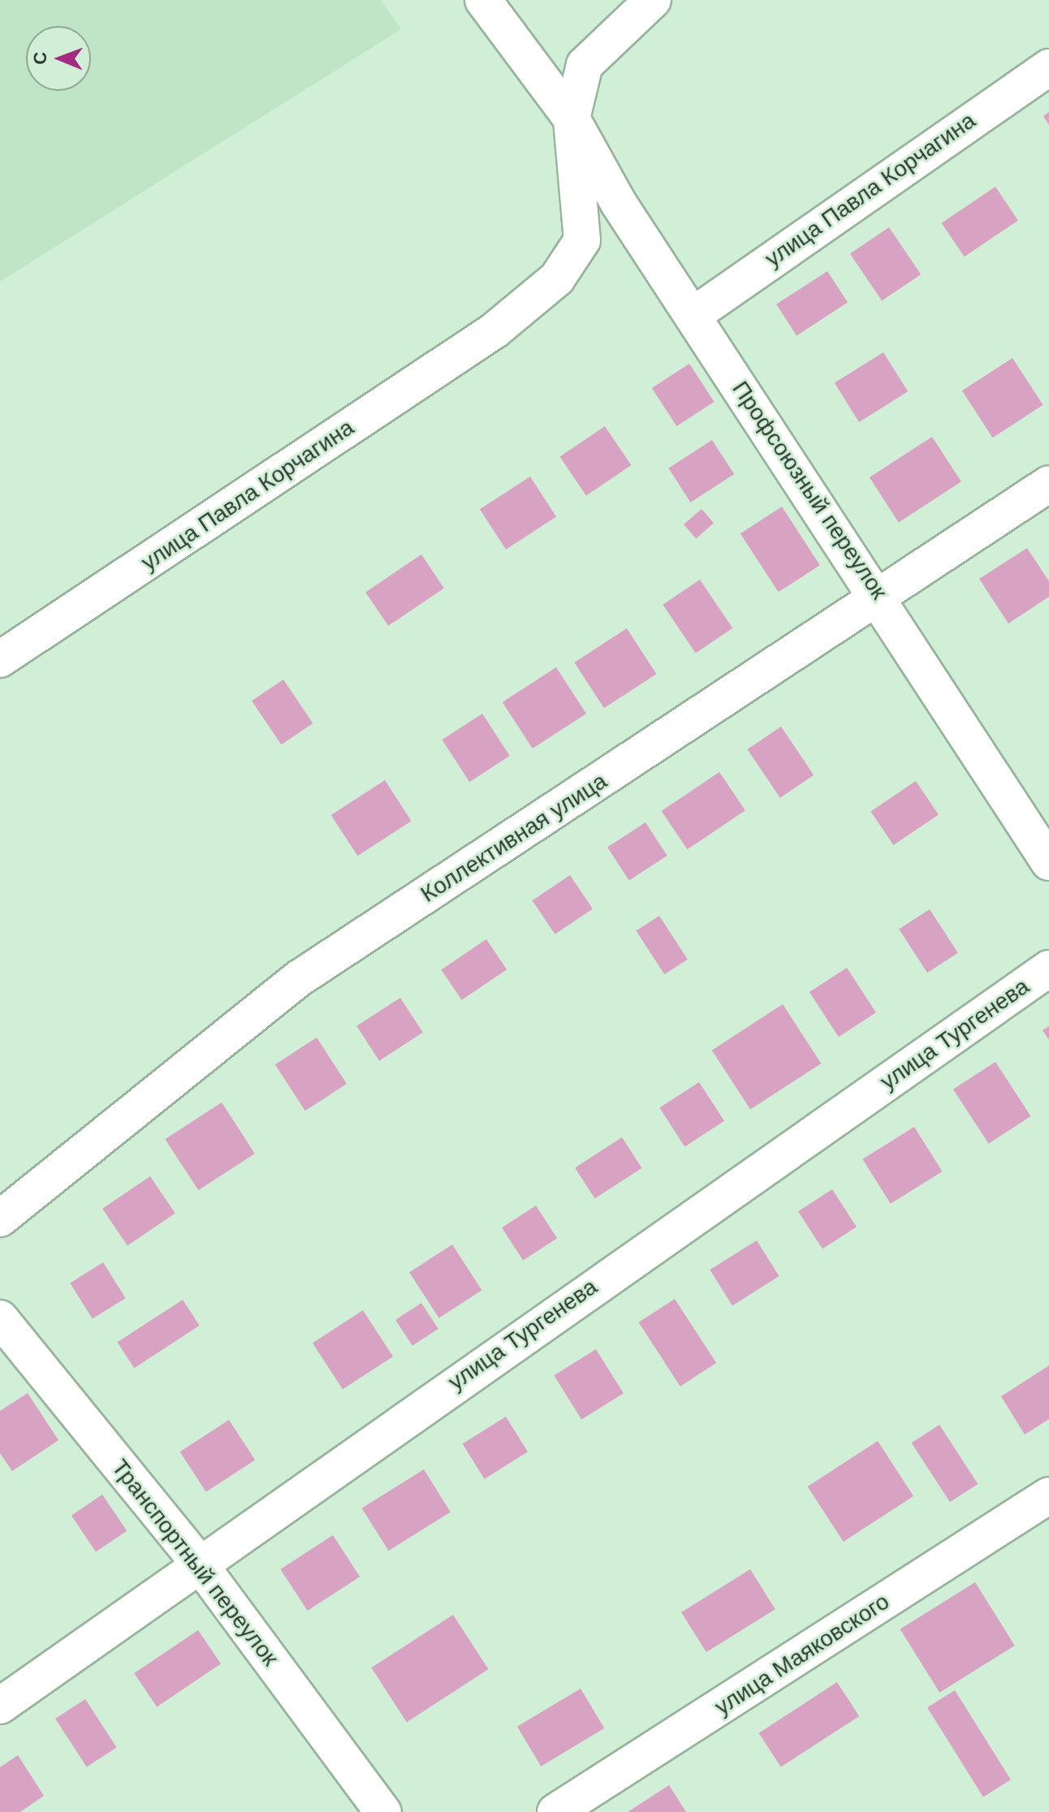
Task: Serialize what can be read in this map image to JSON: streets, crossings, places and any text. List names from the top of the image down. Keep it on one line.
{"streets":{"street":["улица Павла Корчагина","Профсоюзный переулок","Коллективная улица","улица Тургенева","Транспортный переулок","улица Маяковского"]},"crossings":[["улица Павла Корчагина","Профсоюзный переулок"],["Профсоюзный переулок","Коллективная улица"],["улица Тургенева","Транспортный переулок"]],"north":"left"}
